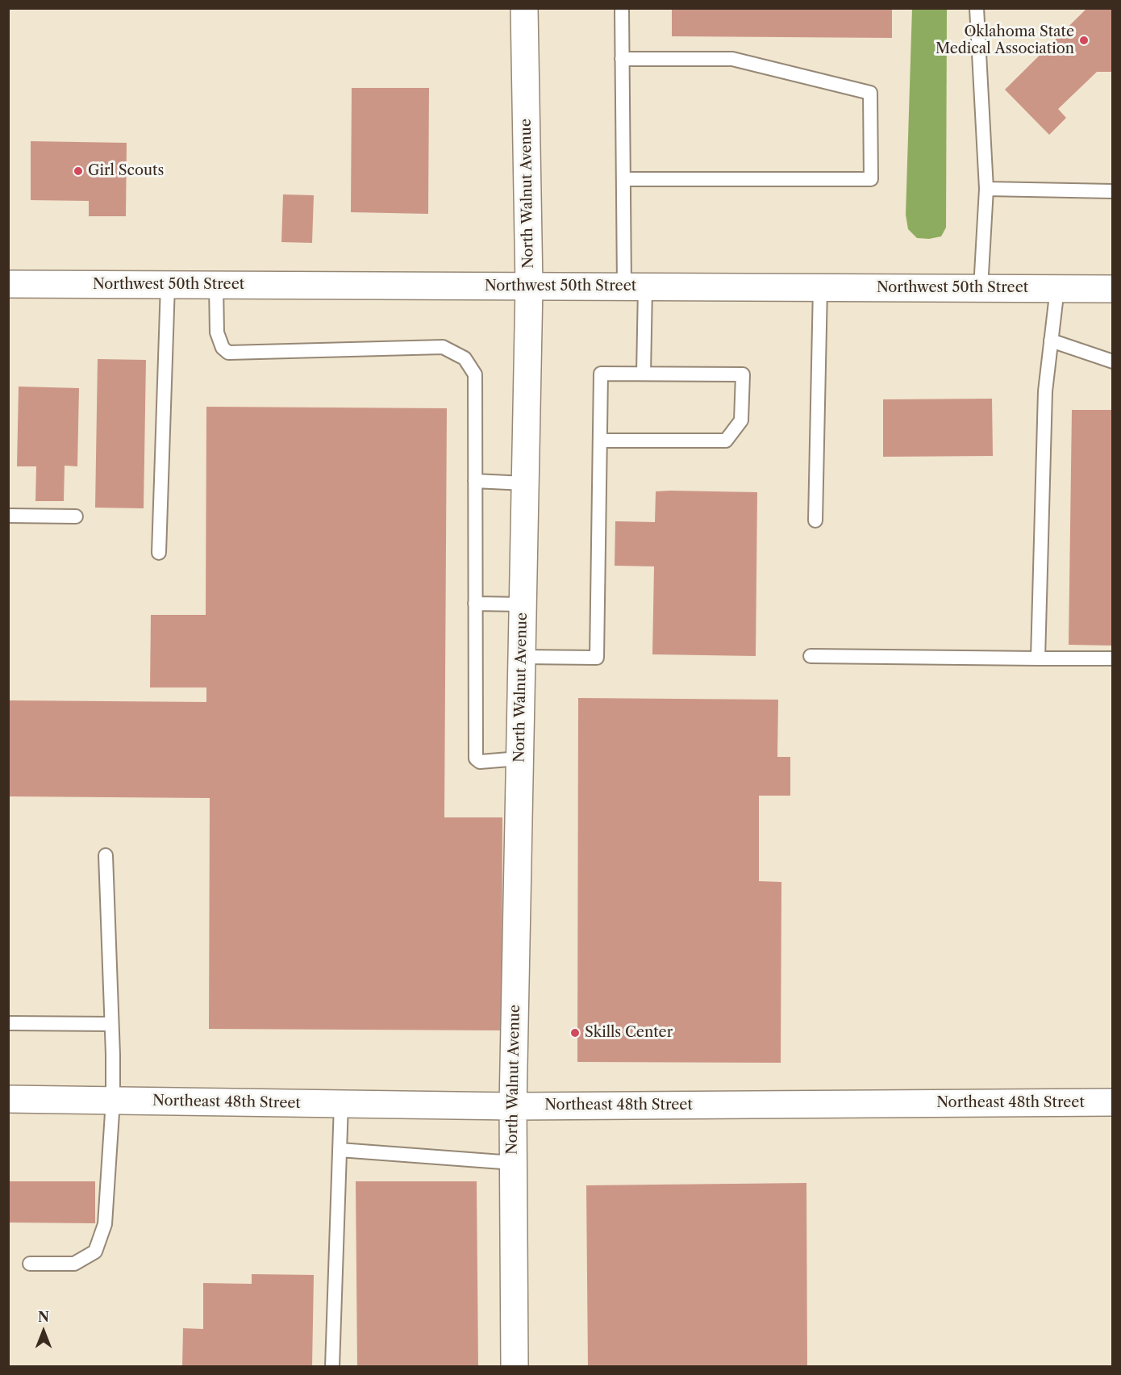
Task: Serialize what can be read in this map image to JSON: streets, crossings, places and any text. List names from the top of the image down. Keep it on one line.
{"streets":{"street":["North Walnut Avenue","Northwest 50th Street","Northeast 48th Street"]},"crossings":[["North Walnut Avenue","Northwest 50th Street"],["North Walnut Avenue","Northeast 48th Street"]],"places":["Oklahoma State Medical Association","Girl Scouts","Skills Center"],"north":"top"}
